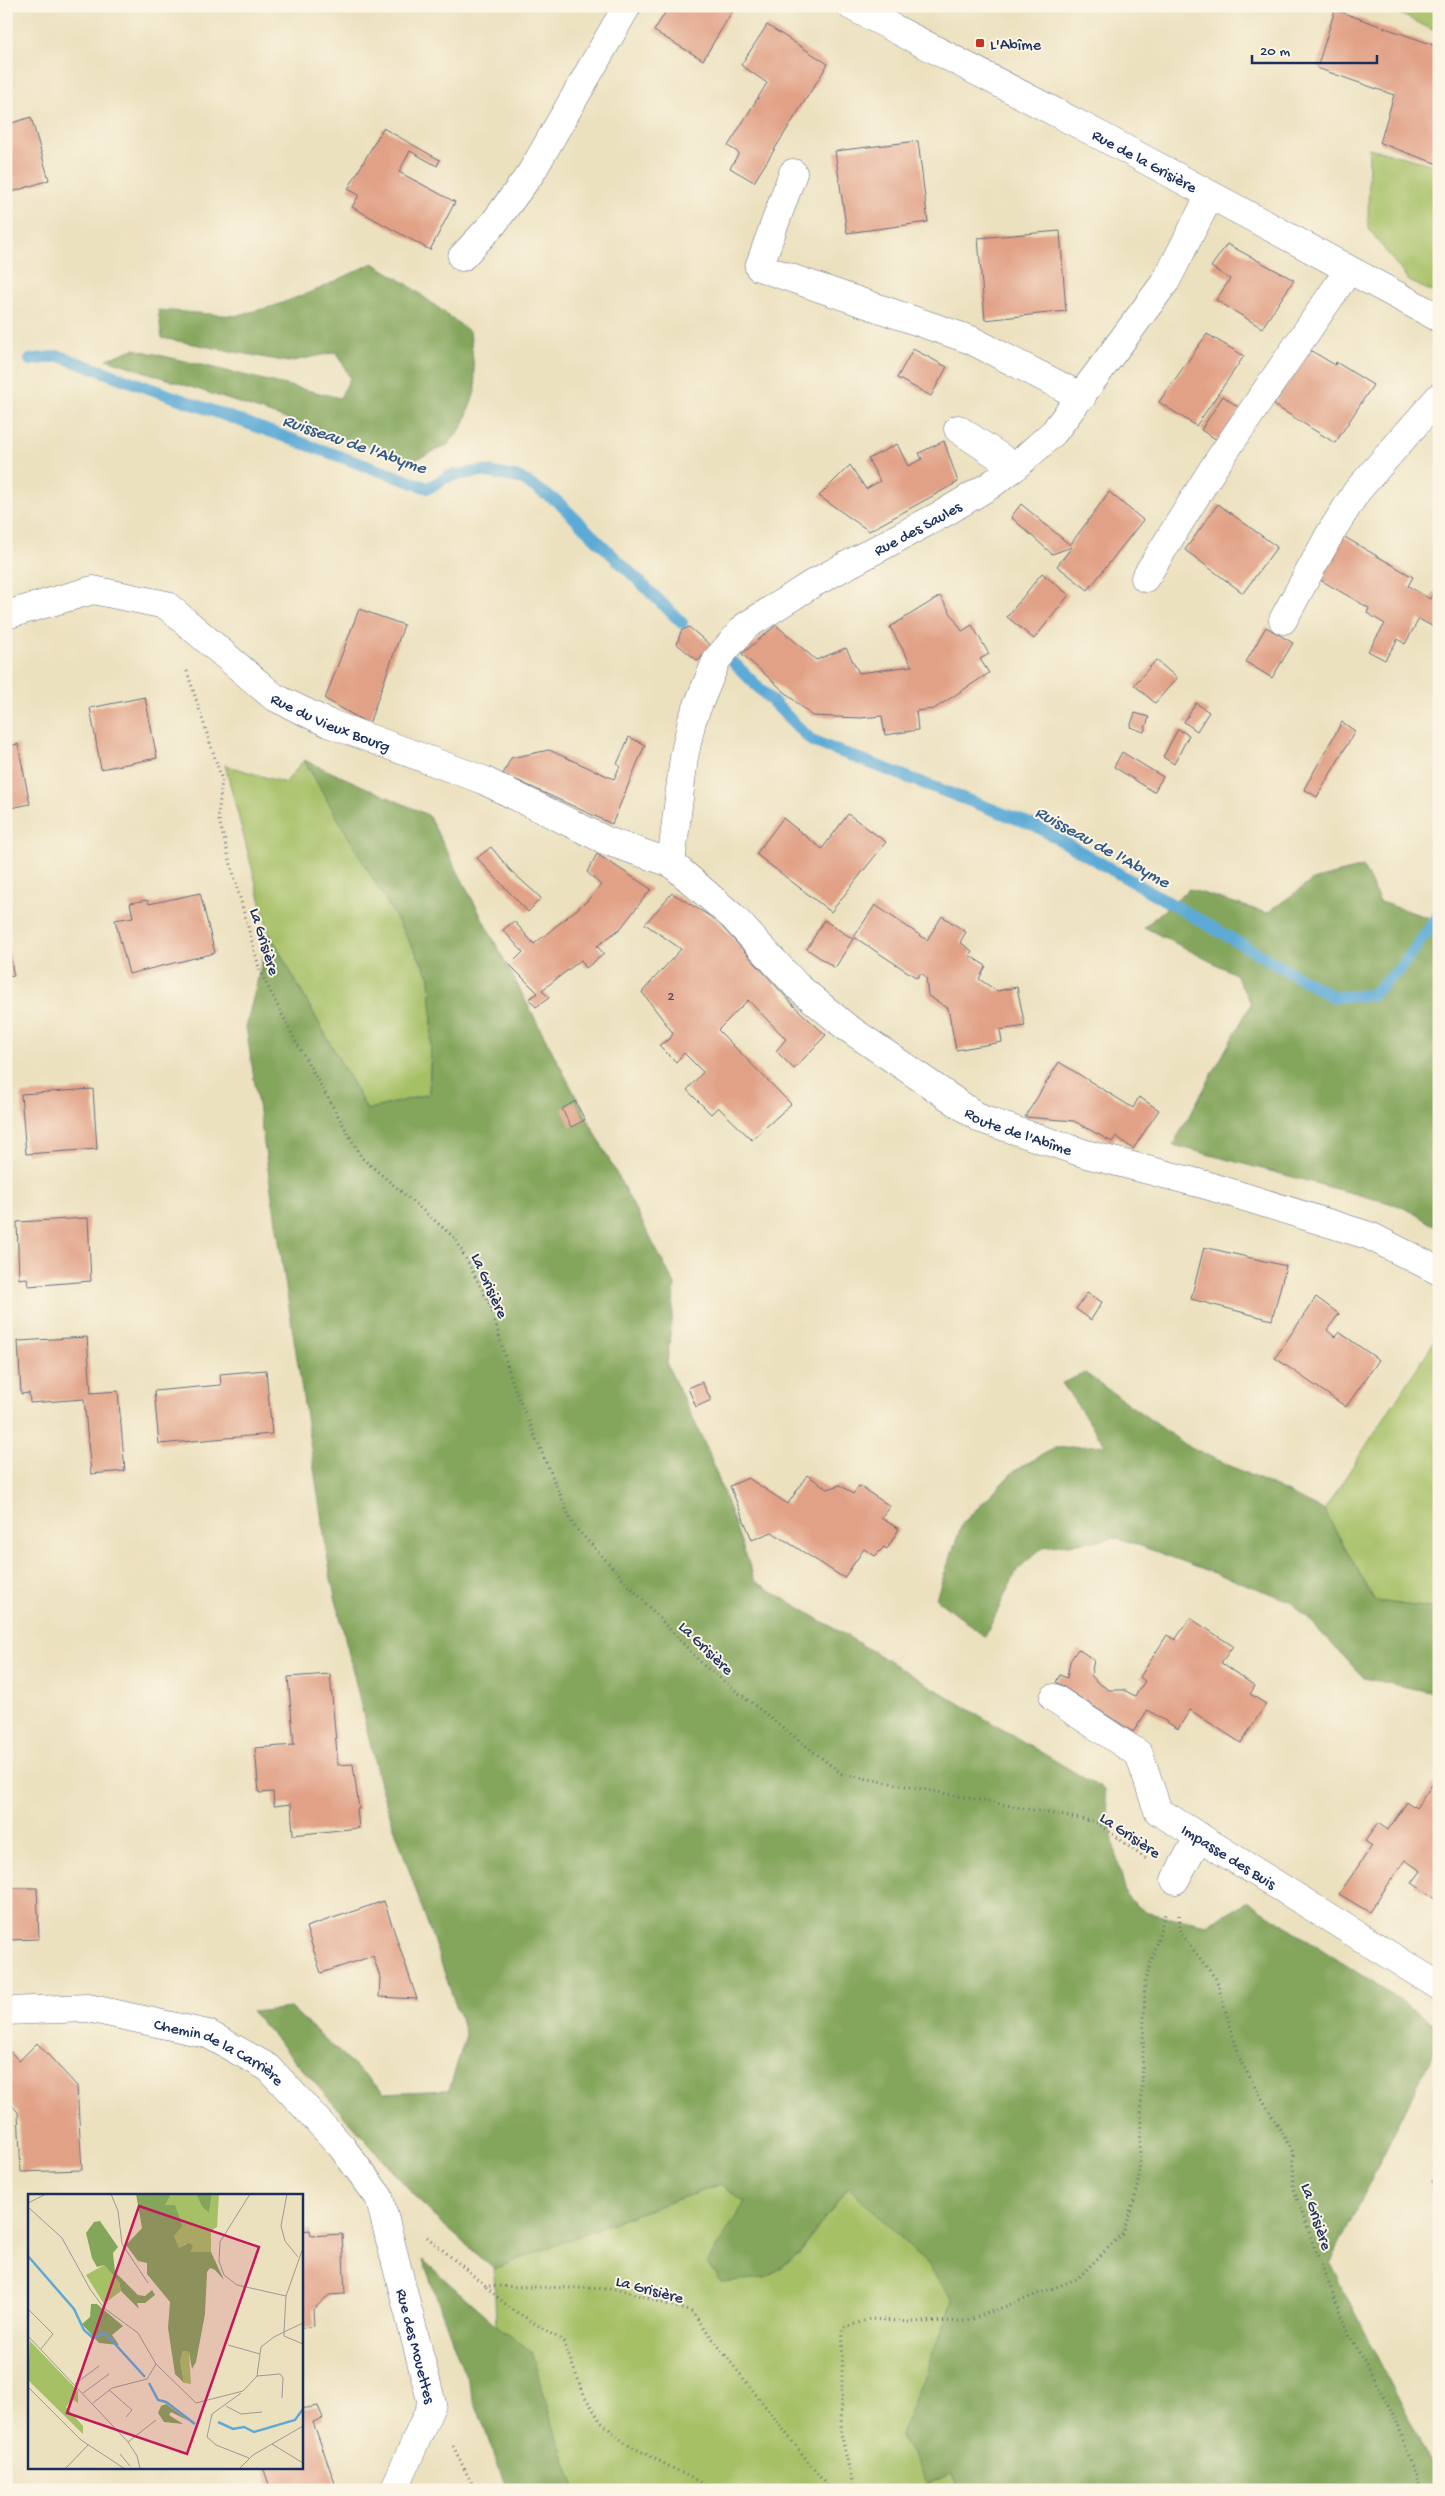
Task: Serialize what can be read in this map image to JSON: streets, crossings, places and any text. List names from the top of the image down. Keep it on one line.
{"streets":{"street":["Rue de la Grisière","Rue des Saules","Rue du Vieux Bourg","Route de l'Abîme","Impasse des Buis","Chemin de la Carrière","Rue des Mouettes"],"path":["La Grisière"]},"crossings":[["Rue de la Grisière","Rue des Saules"],["Rue des Saules","Rue du Vieux Bourg"],["Rue des Saules","Route de l'Abîme"],["Rue du Vieux Bourg","Route de l'Abîme"],["Chemin de la Carrière","Rue des Mouettes"]],"water":["Ruisseau de l'Abyme"],"places":{"transit":["L'Abîme"]},"house_numbers":["2"],"scale_bar":"20 m"}
